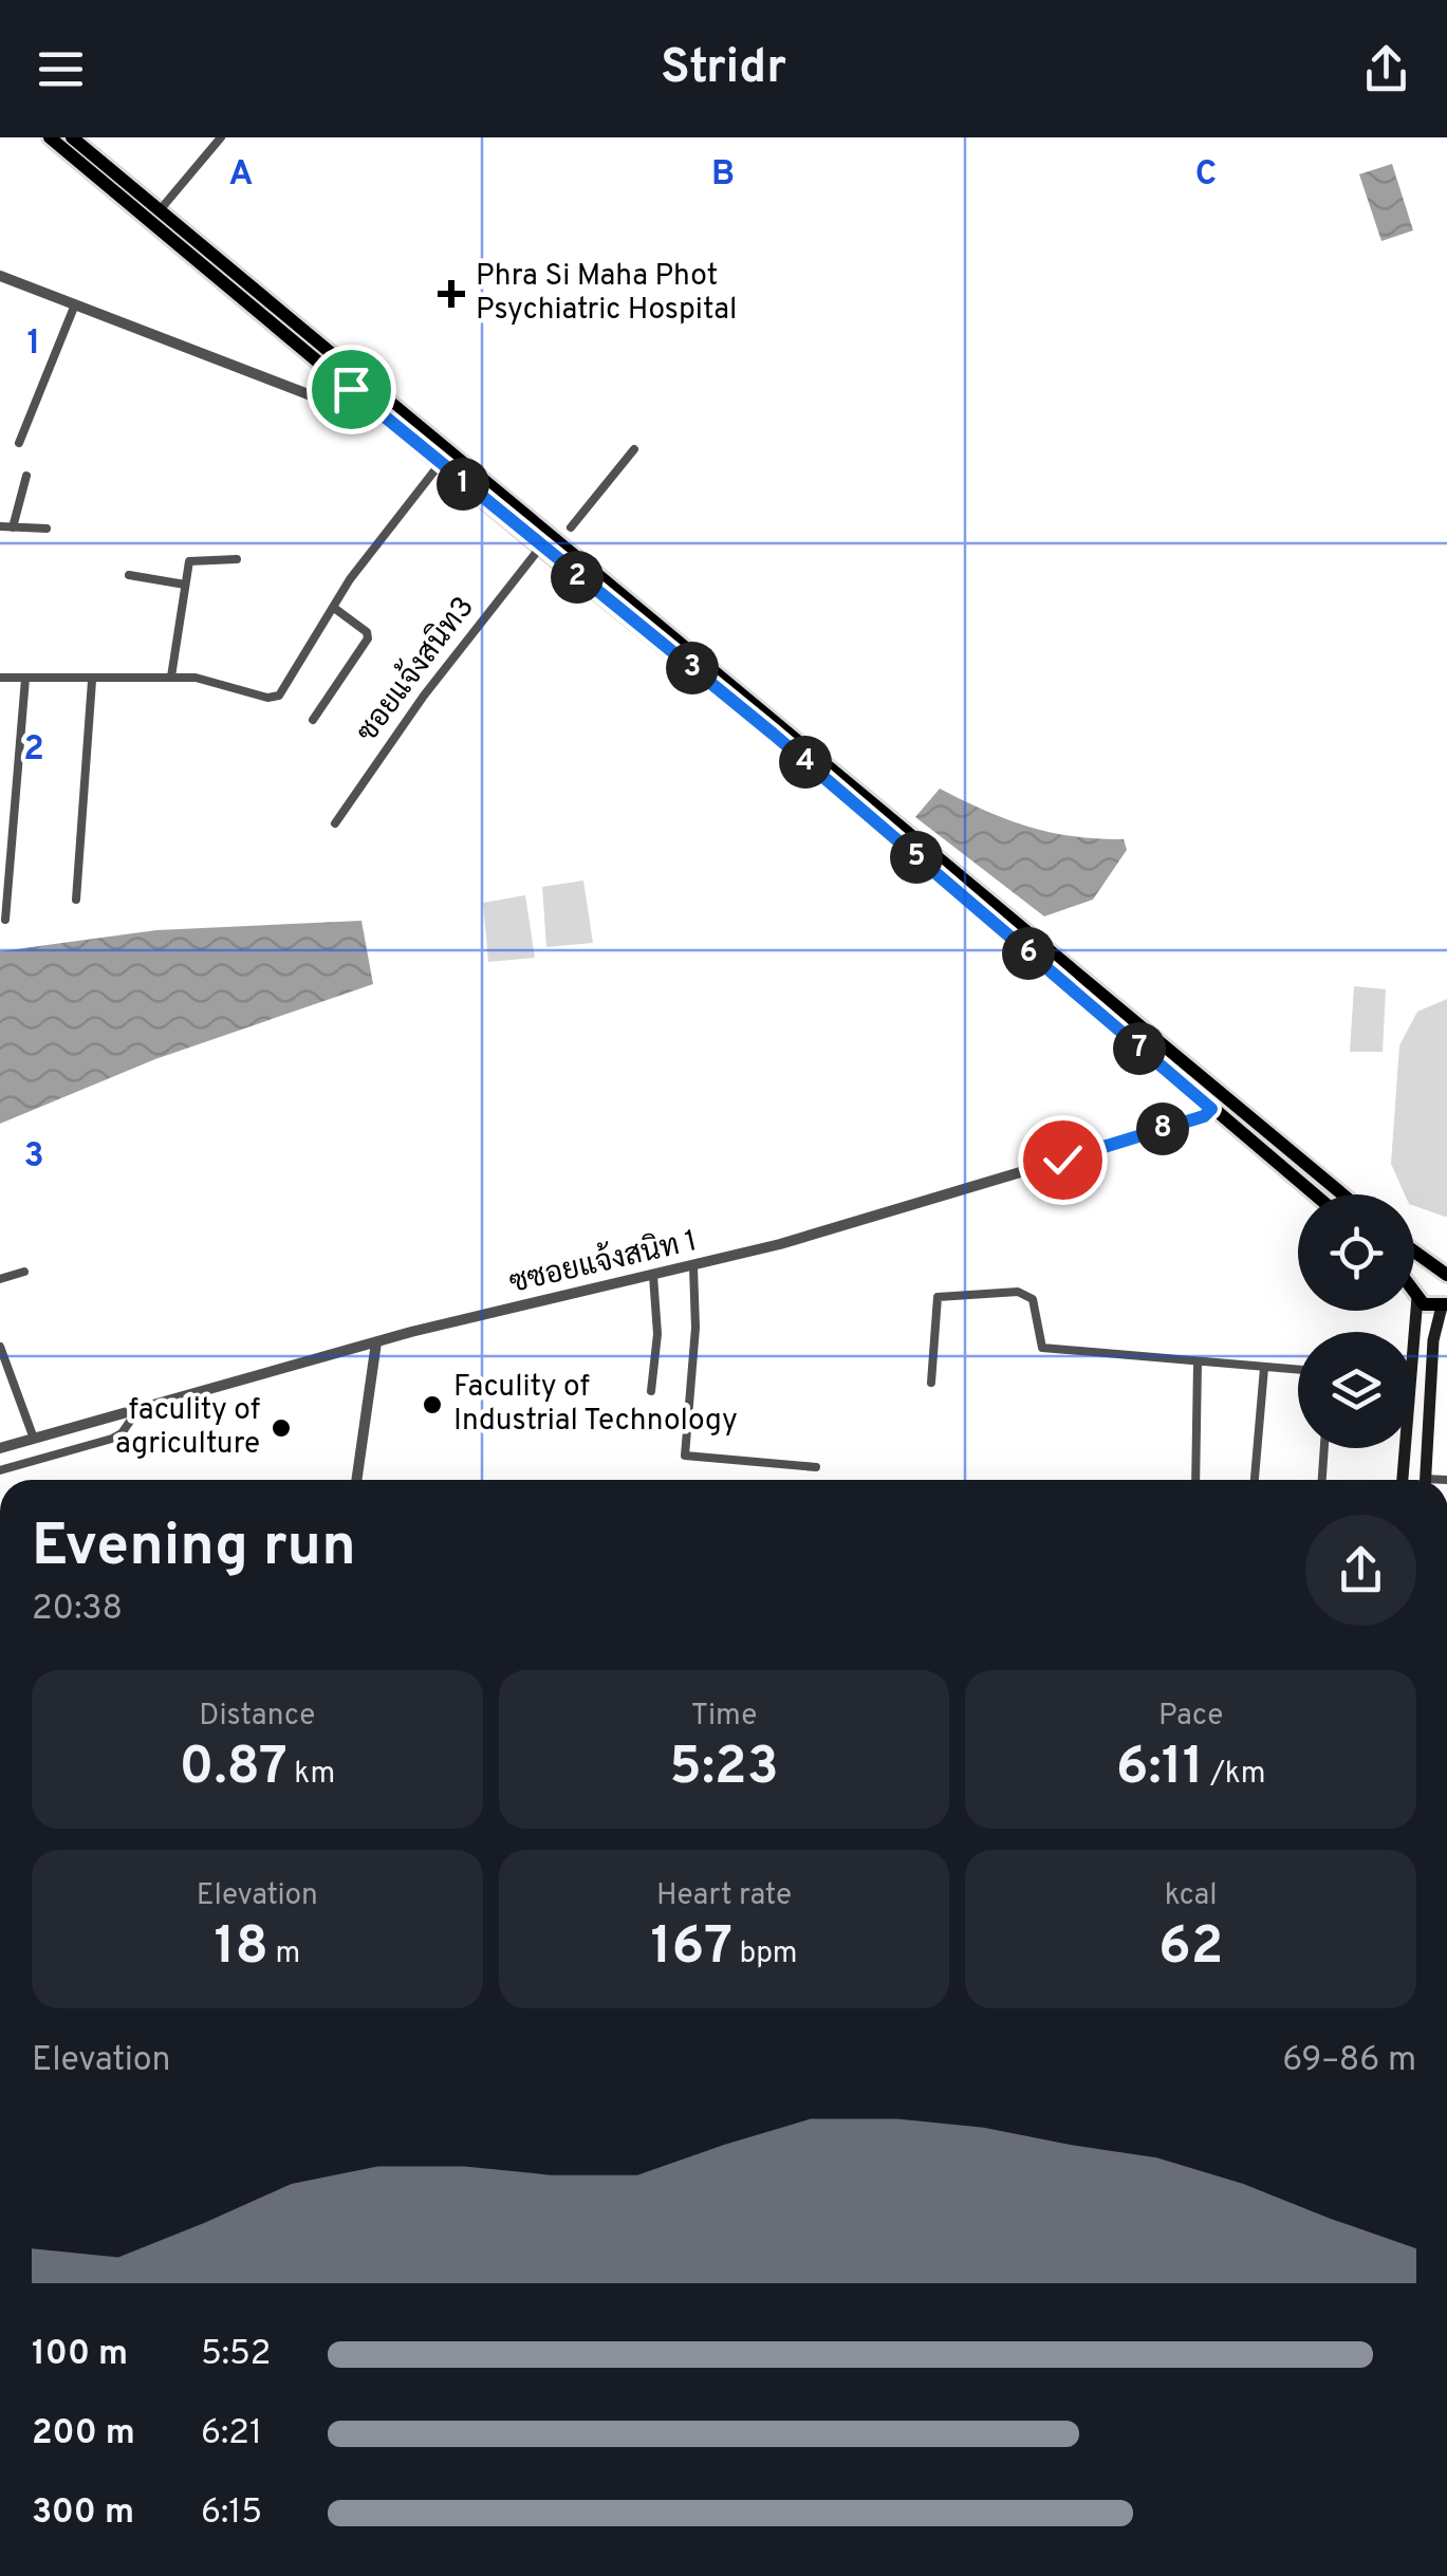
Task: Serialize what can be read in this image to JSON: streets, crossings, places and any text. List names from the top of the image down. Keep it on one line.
{"streets":{"street":["ซอยแจ้งสนิท3","ซซอยแจ้งสนิท 1"]},"places":{"health":["Phra Si Maha Phot Psychiatric Hospital"],"other":["Faculity of Industrial Technology","faculity of agriculture"]},"page":{"header":"Stridr","pins":["1","2","3","4","5","6","7","8"],"heading":["Evening run","20:38"],"stats":[["Distance","0.87 km"],["Time","5:23"],["Pace","6:11 /km"],["Elevation","18 m"],["Heart rate","167 bpm"],["kcal","62"]],"chart":["Elevation","69–86 m"],"list":[{"name":"100 m","note":"5:52"},{"name":"200 m","note":"6:21"},{"name":"300 m","note":"6:15"}]},"grid":{"columns":["A","B","C"],"rows":["1","2","3"]}}
